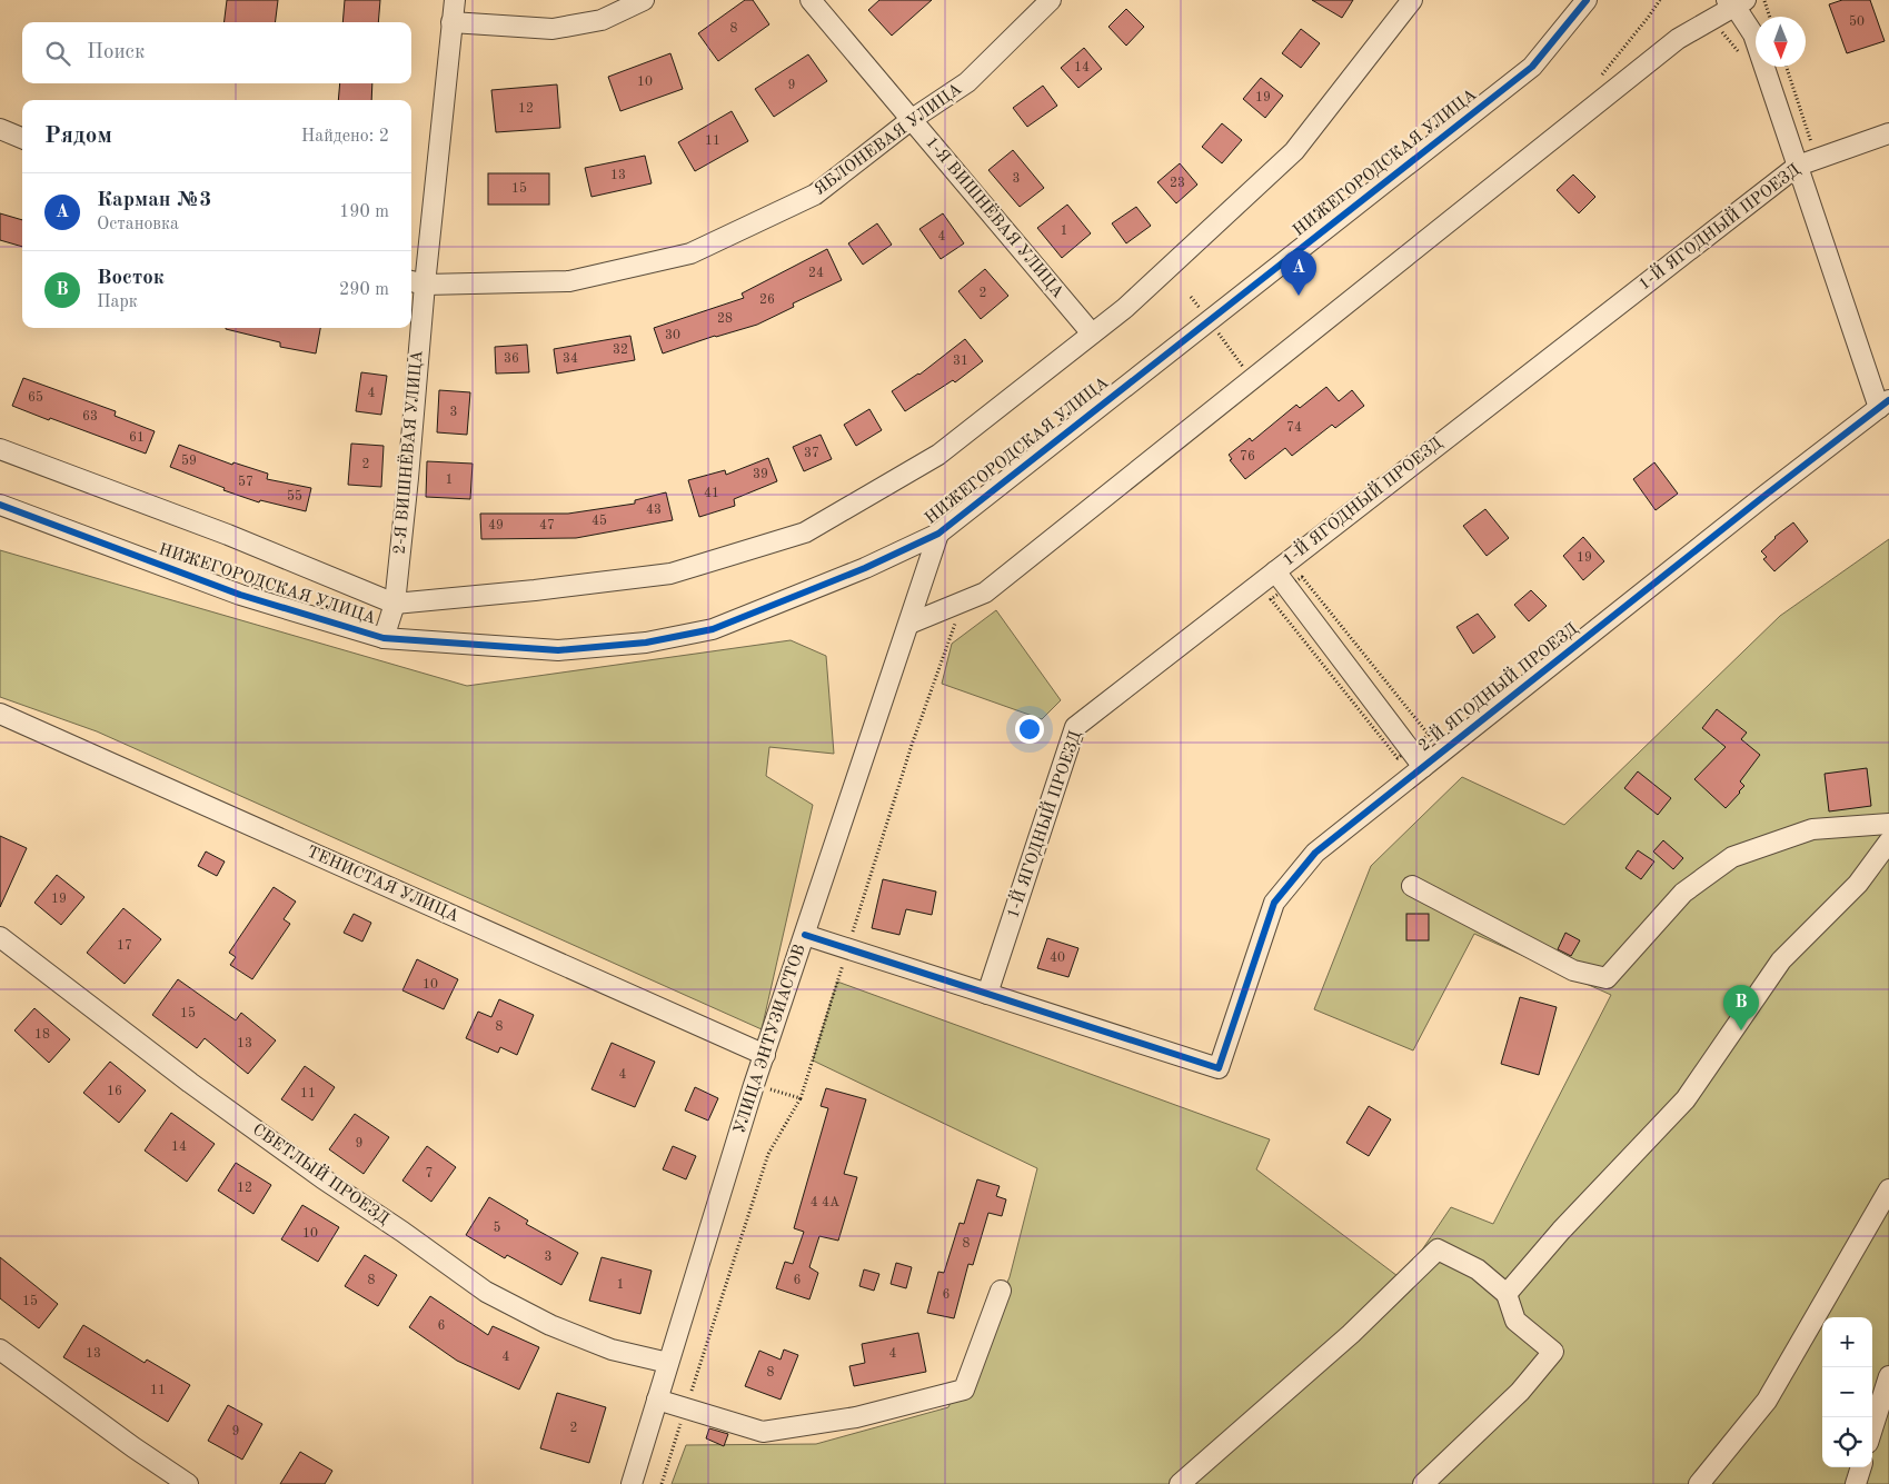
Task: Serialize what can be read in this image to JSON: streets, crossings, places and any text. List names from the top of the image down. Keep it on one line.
{"streets":{"street":["ЯБЛОНЕВАЯ УЛИЦА","НИЖЕГОРОДСКАЯ УЛИЦА","1-Я ВИШНЁВАЯ УЛИЦА","1-Й ЯГОДНЫЙ ПРОЕЗД","2-Я ВИШНЁВАЯ УЛИЦА","2-Й ЯГОДНЫЙ ПРОЕЗД","ТЕНИСТАЯ УЛИЦА","УЛИЦА ЭНТУЗИАСТОВ","СВЕТЛЫЙ ПРОЕЗД"]},"crossings":[["ЯБЛОНЕВАЯ УЛИЦА","1-Я ВИШНЁВАЯ УЛИЦА"],["ЯБЛОНЕВАЯ УЛИЦА","2-Я ВИШНЁВАЯ УЛИЦА"],["НИЖЕГОРОДСКАЯ УЛИЦА","2-Я ВИШНЁВАЯ УЛИЦА"],["НИЖЕГОРОДСКАЯ УЛИЦА","УЛИЦА ЭНТУЗИАСТОВ"],["1-Й ЯГОДНЫЙ ПРОЕЗД","2-Й ЯГОДНЫЙ ПРОЕЗД"],["ТЕНИСТАЯ УЛИЦА","УЛИЦА ЭНТУЗИАСТОВ"],["УЛИЦА ЭНТУЗИАСТОВ","СВЕТЛЫЙ ПРОЕЗД"]],"house_numbers":["50","8","14","10","9","19","12","11","13","3","23","15","1","4","24","2","26","28","30","32","36","34","31","4","65","3","63","74","61","37","76","59","2","39","1","57","41","55","43","45","49","47","19","19","17","40","10","15","8","18","13","4","16","11","9","14","7","12","4 4А","5","10","8","3","8","6","1","6","15","6","13","4","4","8","11","2","9"],"north":"bottom","page":{"search":"Поиск","heading":["Рядом","Найдено: 2"],"list":[{"mark":"A","name":"Карман №3","note":"Остановка","value":"190 m"},{"mark":"B","name":"Восток","note":"Парк","value":"290 m"}],"pins":["A","B"],"map_buttons":["+","−"]}}
